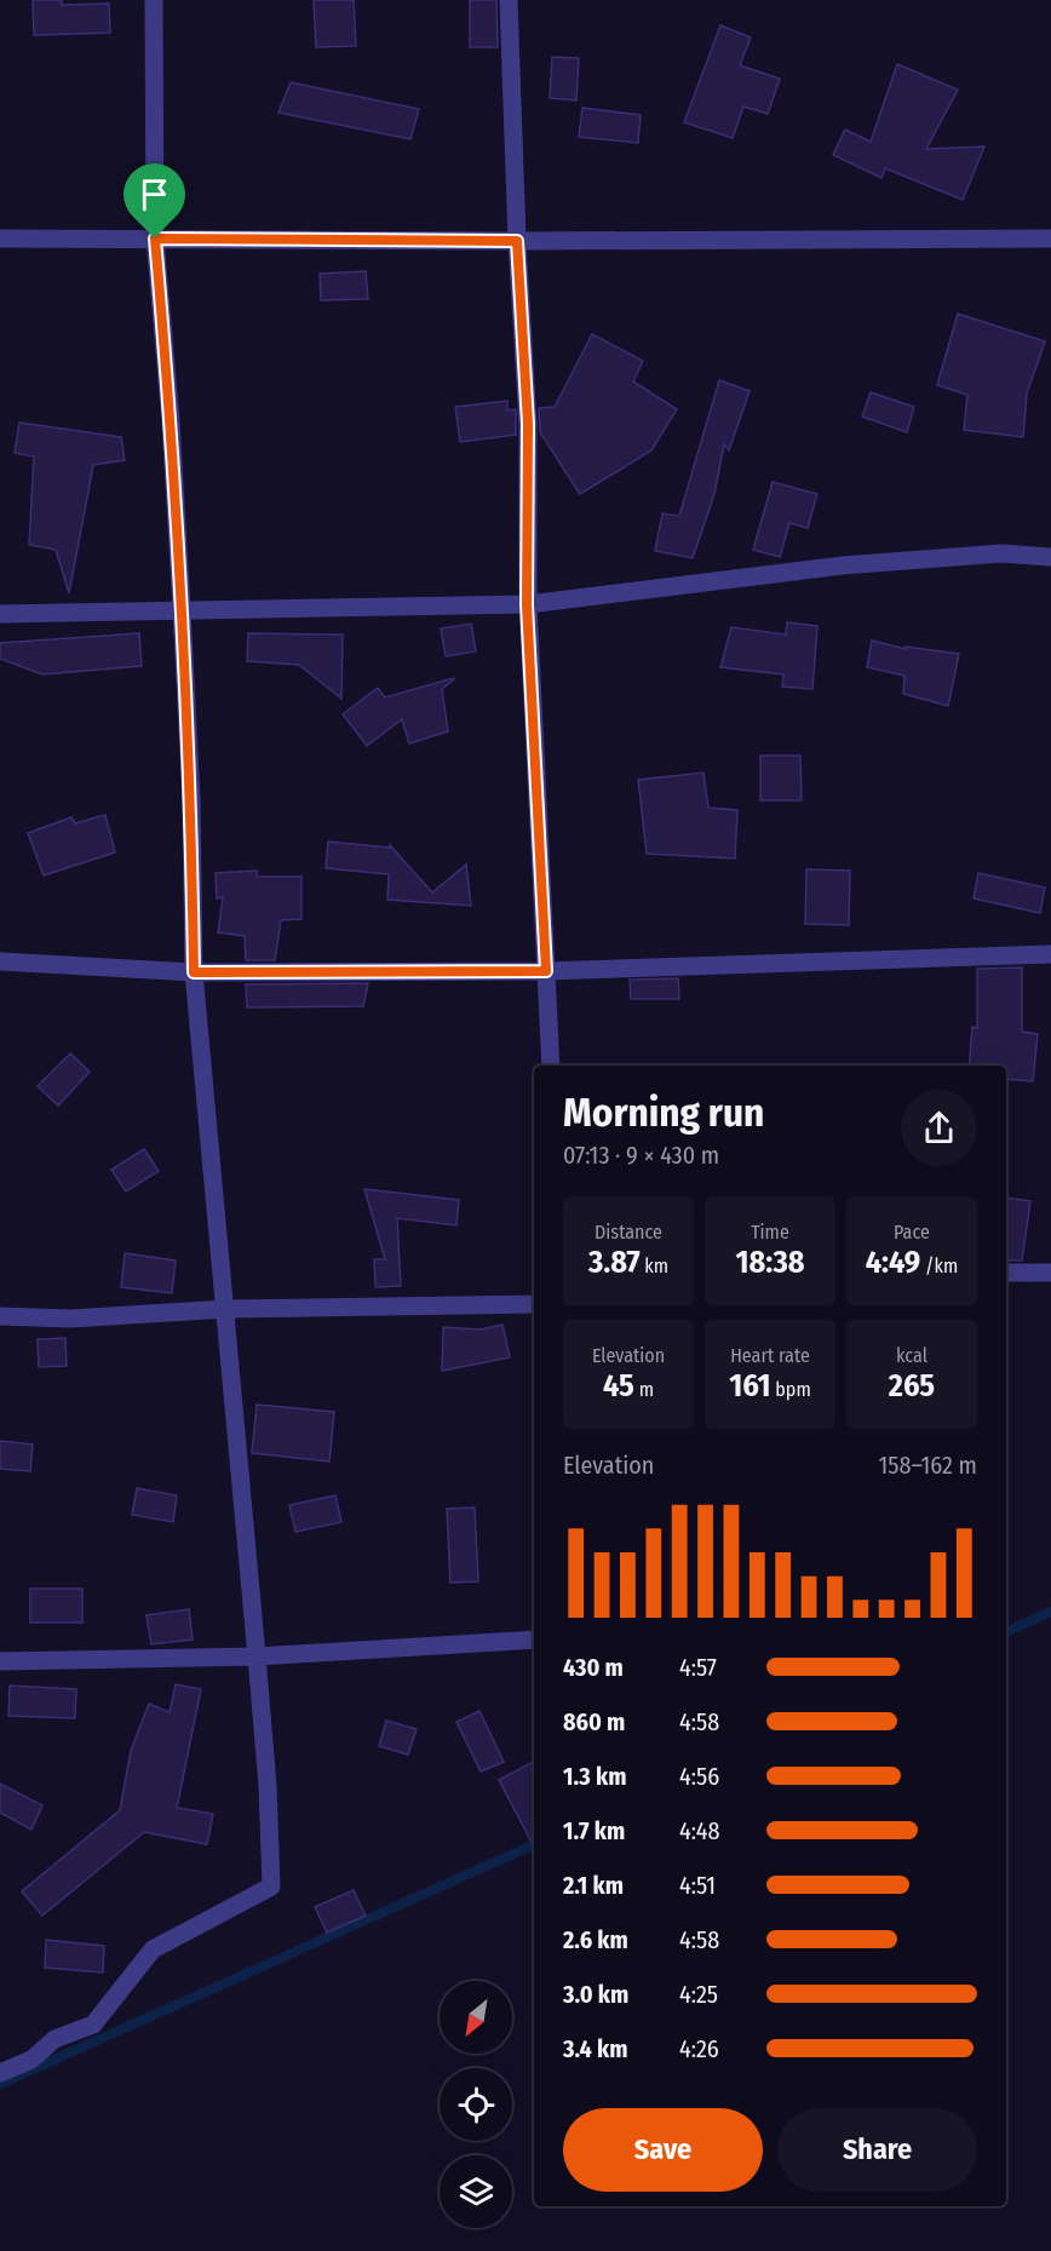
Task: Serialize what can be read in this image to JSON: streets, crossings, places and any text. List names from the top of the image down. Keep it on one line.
{"north":"bottom left","page":{"heading":["Morning run","07:13 · 9 × 430 m"],"stats":[["Distance","3.87 km"],["Time","18:38"],["Pace","4:49 /km"],["Elevation","45 m"],["Heart rate","161 bpm"],["kcal","265"]],"chart":["Elevation","158–162 m"],"list":[{"name":"430 m","note":"4:57"},{"name":"860 m","note":"4:58"},{"name":"1.3 km","note":"4:56"},{"name":"1.7 km","note":"4:48"},{"name":"2.1 km","note":"4:51"},{"name":"2.6 km","note":"4:58"},{"name":"3.0 km","note":"4:25"},{"name":"3.4 km","note":"4:26"}],"buttons":["Save","Share"]}}
